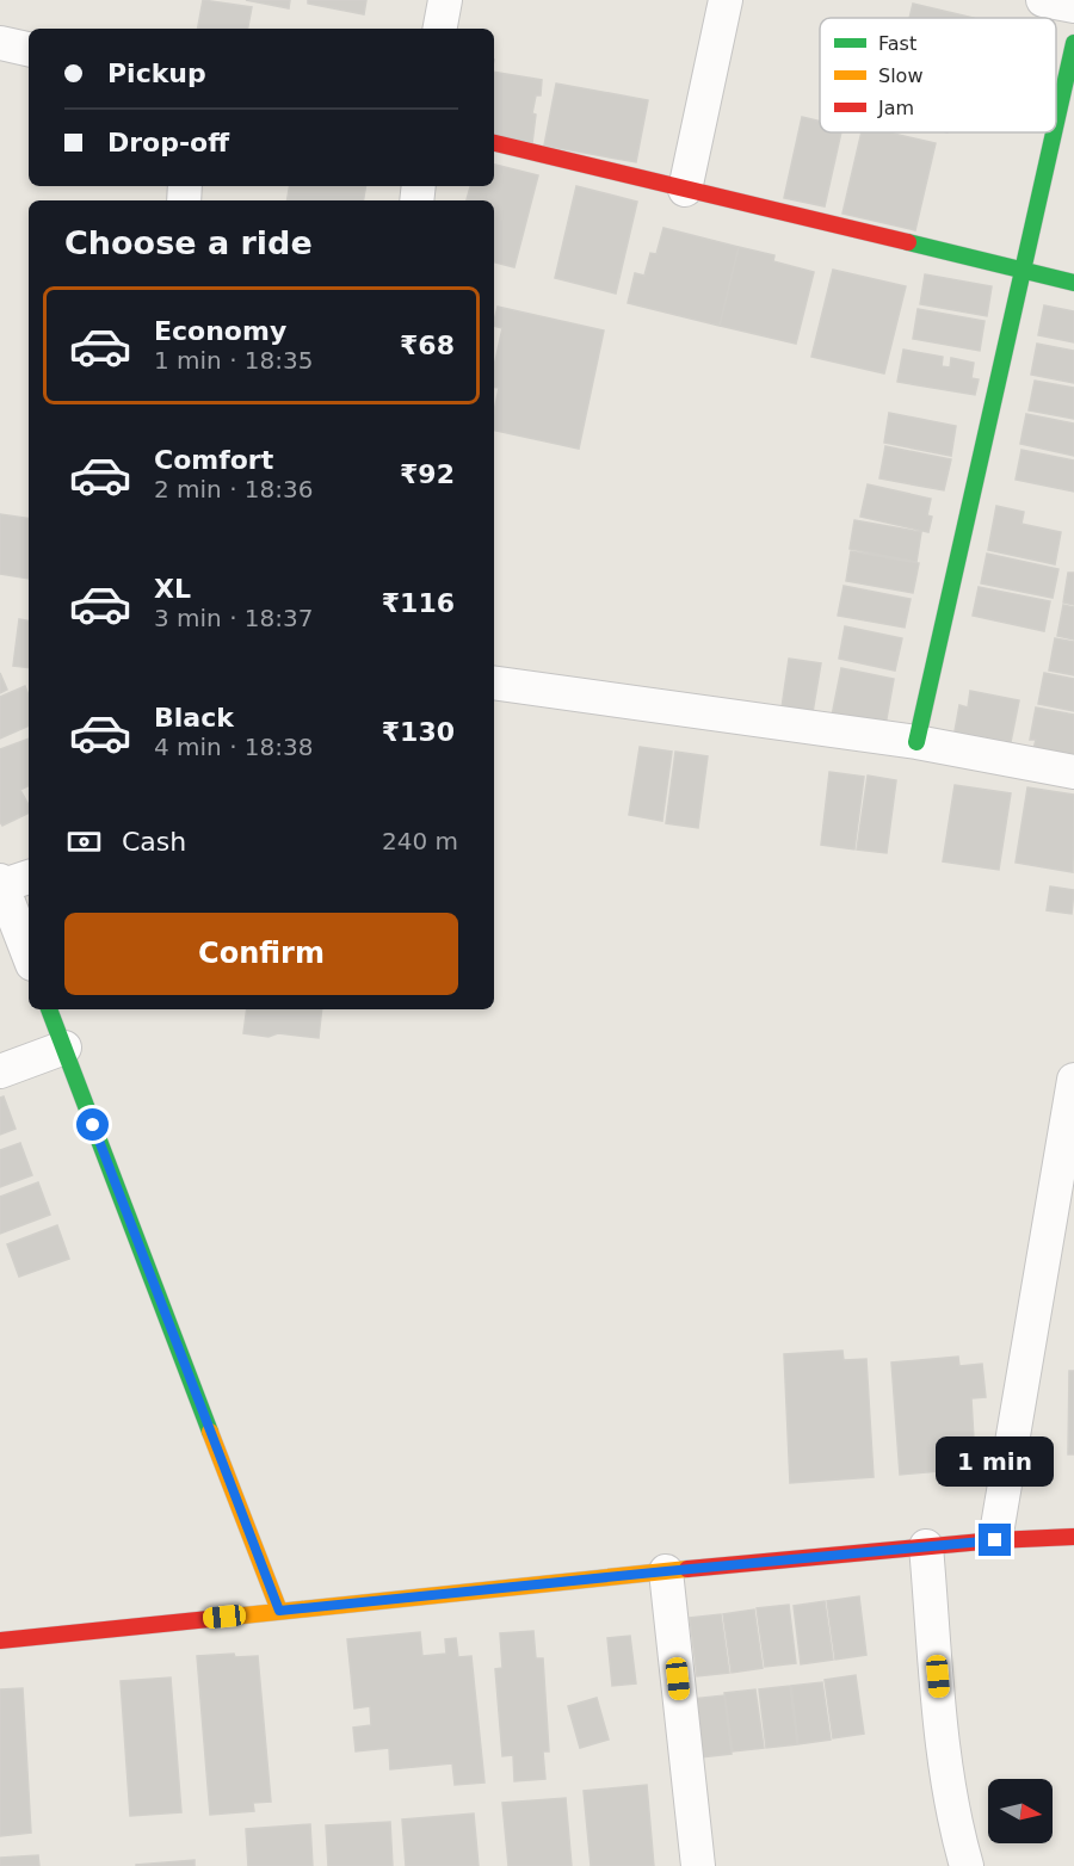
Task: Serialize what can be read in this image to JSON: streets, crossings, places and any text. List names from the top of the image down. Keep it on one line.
{"legend":["Fast","Slow","Jam"],"north":"right","page":{"banner":["Pickup","Drop-off"],"heading":"Choose a ride","list":[{"name":"Economy","note":"1 min · 18:35","value":"₹68"},{"name":"Comfort","note":"2 min · 18:36","value":"₹92"},{"name":"XL","note":"3 min · 18:37","value":"₹116"},{"name":"Black","note":"4 min · 18:38","value":"₹130"}],"pay":["Cash","240 m"],"buttons":"Confirm","bubble":"1 min"}}
